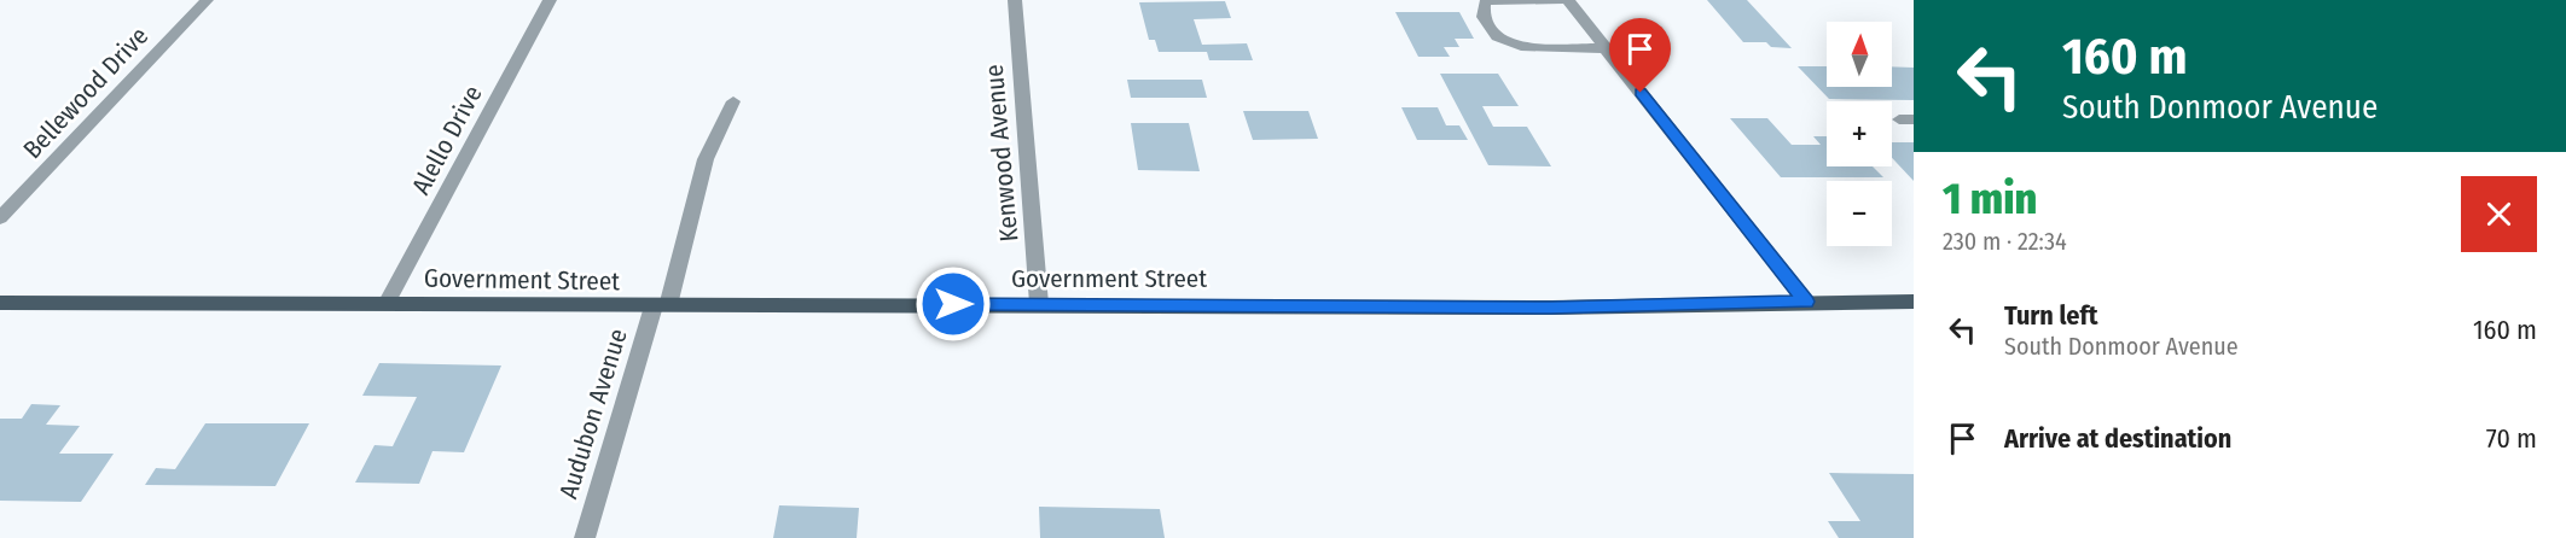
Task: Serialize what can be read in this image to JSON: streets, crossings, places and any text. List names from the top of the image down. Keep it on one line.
{"streets":{"main road":["Government Street"],"street":["Bellewood Drive","Alello Drive","Kenwood Avenue","Audubon Avenue"]},"crossings":[["Alello Drive","Government Street"],["Kenwood Avenue","Government Street"],["Government Street","Audubon Avenue"]],"north":"top","page":{"turn":["160 m","South Donmoor Avenue"],"map_buttons":["+","−"],"heading":["1 min","230 m · 22:34"],"list":[{"name":"Turn left","note":"South Donmoor Avenue","value":"160 m"},{"name":"Arrive at destination","value":"70 m"}]}}
